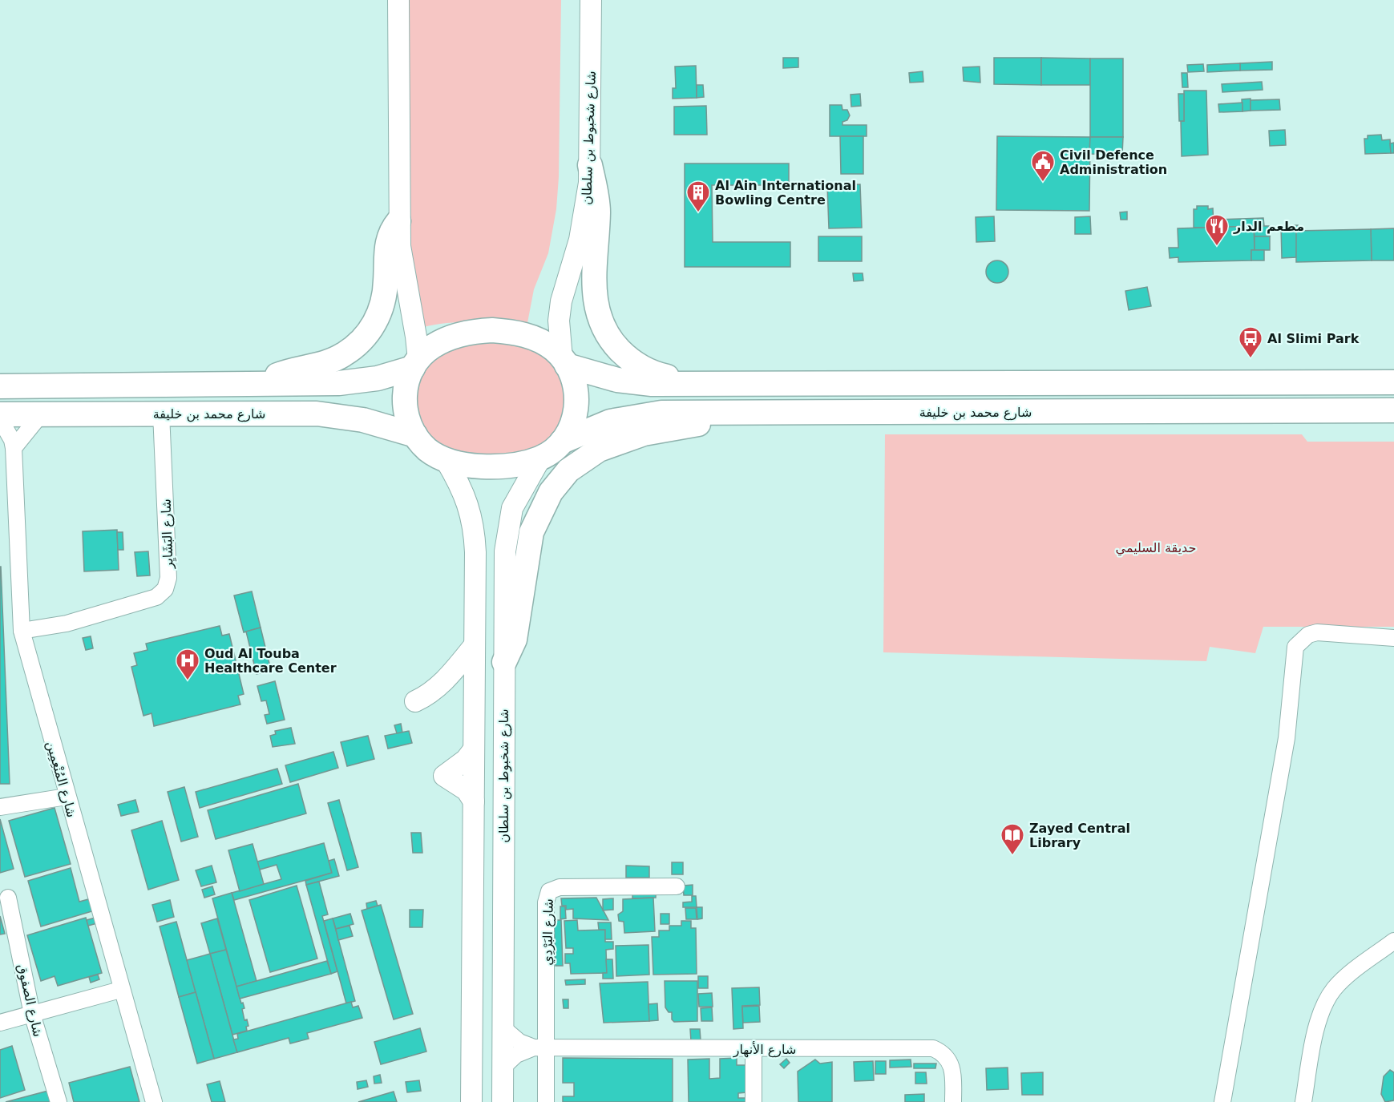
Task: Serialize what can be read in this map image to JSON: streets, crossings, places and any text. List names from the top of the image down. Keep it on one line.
{"streets":{"highway":["شارع محمد بن خليفة"],"main road":["شارع شخبوط بن سلطان"],"street":["شارع البَشَايِر","شارع المُنْعِمِين","شارع البَرْدِي","شارع الصفوق","شارع الأنهار"]},"crossings":[["شارع شخبوط بن سلطان","شارع محمد بن خليفة"],["شارع شخبوط بن سلطان","شارع الأنهار"],["شارع محمد بن خليفة","شارع البَشَايِر"],["شارع البَشَايِر","شارع المُنْعِمِين"],["شارع البَرْدِي","شارع الأنهار"]],"parks":["حديقة السليمي"],"places":{"public building":["Civil Defence Administration"],"building":["Al Ain International Bowling Centre"],"restaurant":["مطعم الدار"],"bus stop":["Al Slimi Park"],"hospital":["Oud Al Touba Healthcare Center"],"library":["Zayed Central Library"]}}
